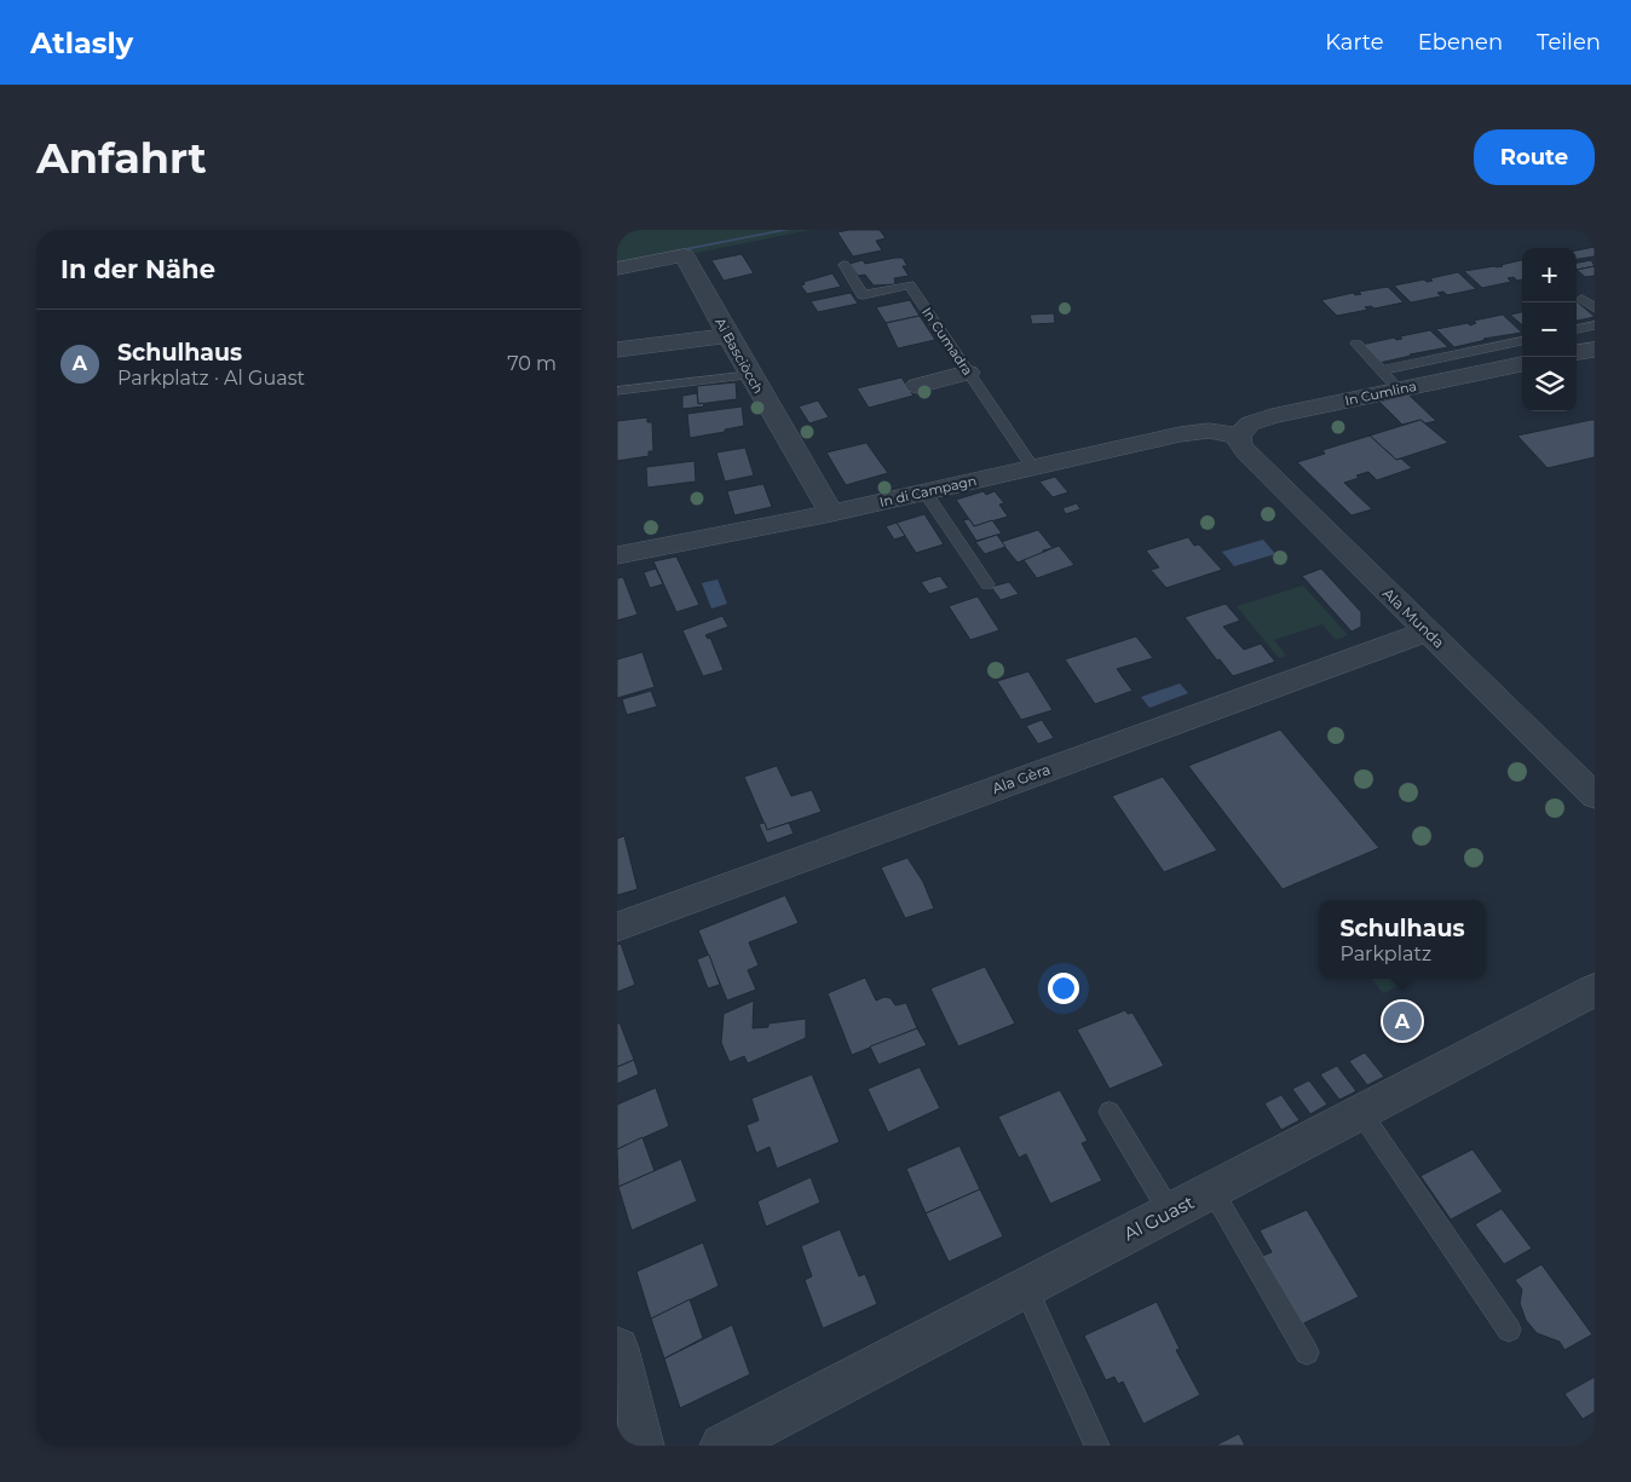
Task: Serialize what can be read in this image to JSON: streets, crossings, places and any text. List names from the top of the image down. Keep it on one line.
{"streets":{"street":["Ai Basciòcch","In Cumlina","In di Campagn","Ala Munda","Ala Gèra","Al Guast"],"lane":["In Cumadra"]},"crossings":[["In Cumadra","In di Campagn"],["Ai Basciòcch","In di Campagn"],["In Cumlina","In di Campagn"],["In Cumlina","Ala Munda"],["In di Campagn","Ala Munda"],["Ala Munda","Ala Gèra"]],"page":{"header":"Atlasly","nav":["Karte","Ebenen","Teilen"],"buttons":"Route","title":"Anfahrt","heading":"In der Nähe","map_buttons":["+","−"],"list":[{"mark":"A","name":"Schulhaus","note":"Parkplatz · Al Guast","value":"70 m"}],"popup":["Schulhaus","Parkplatz"],"pins":"A"}}
